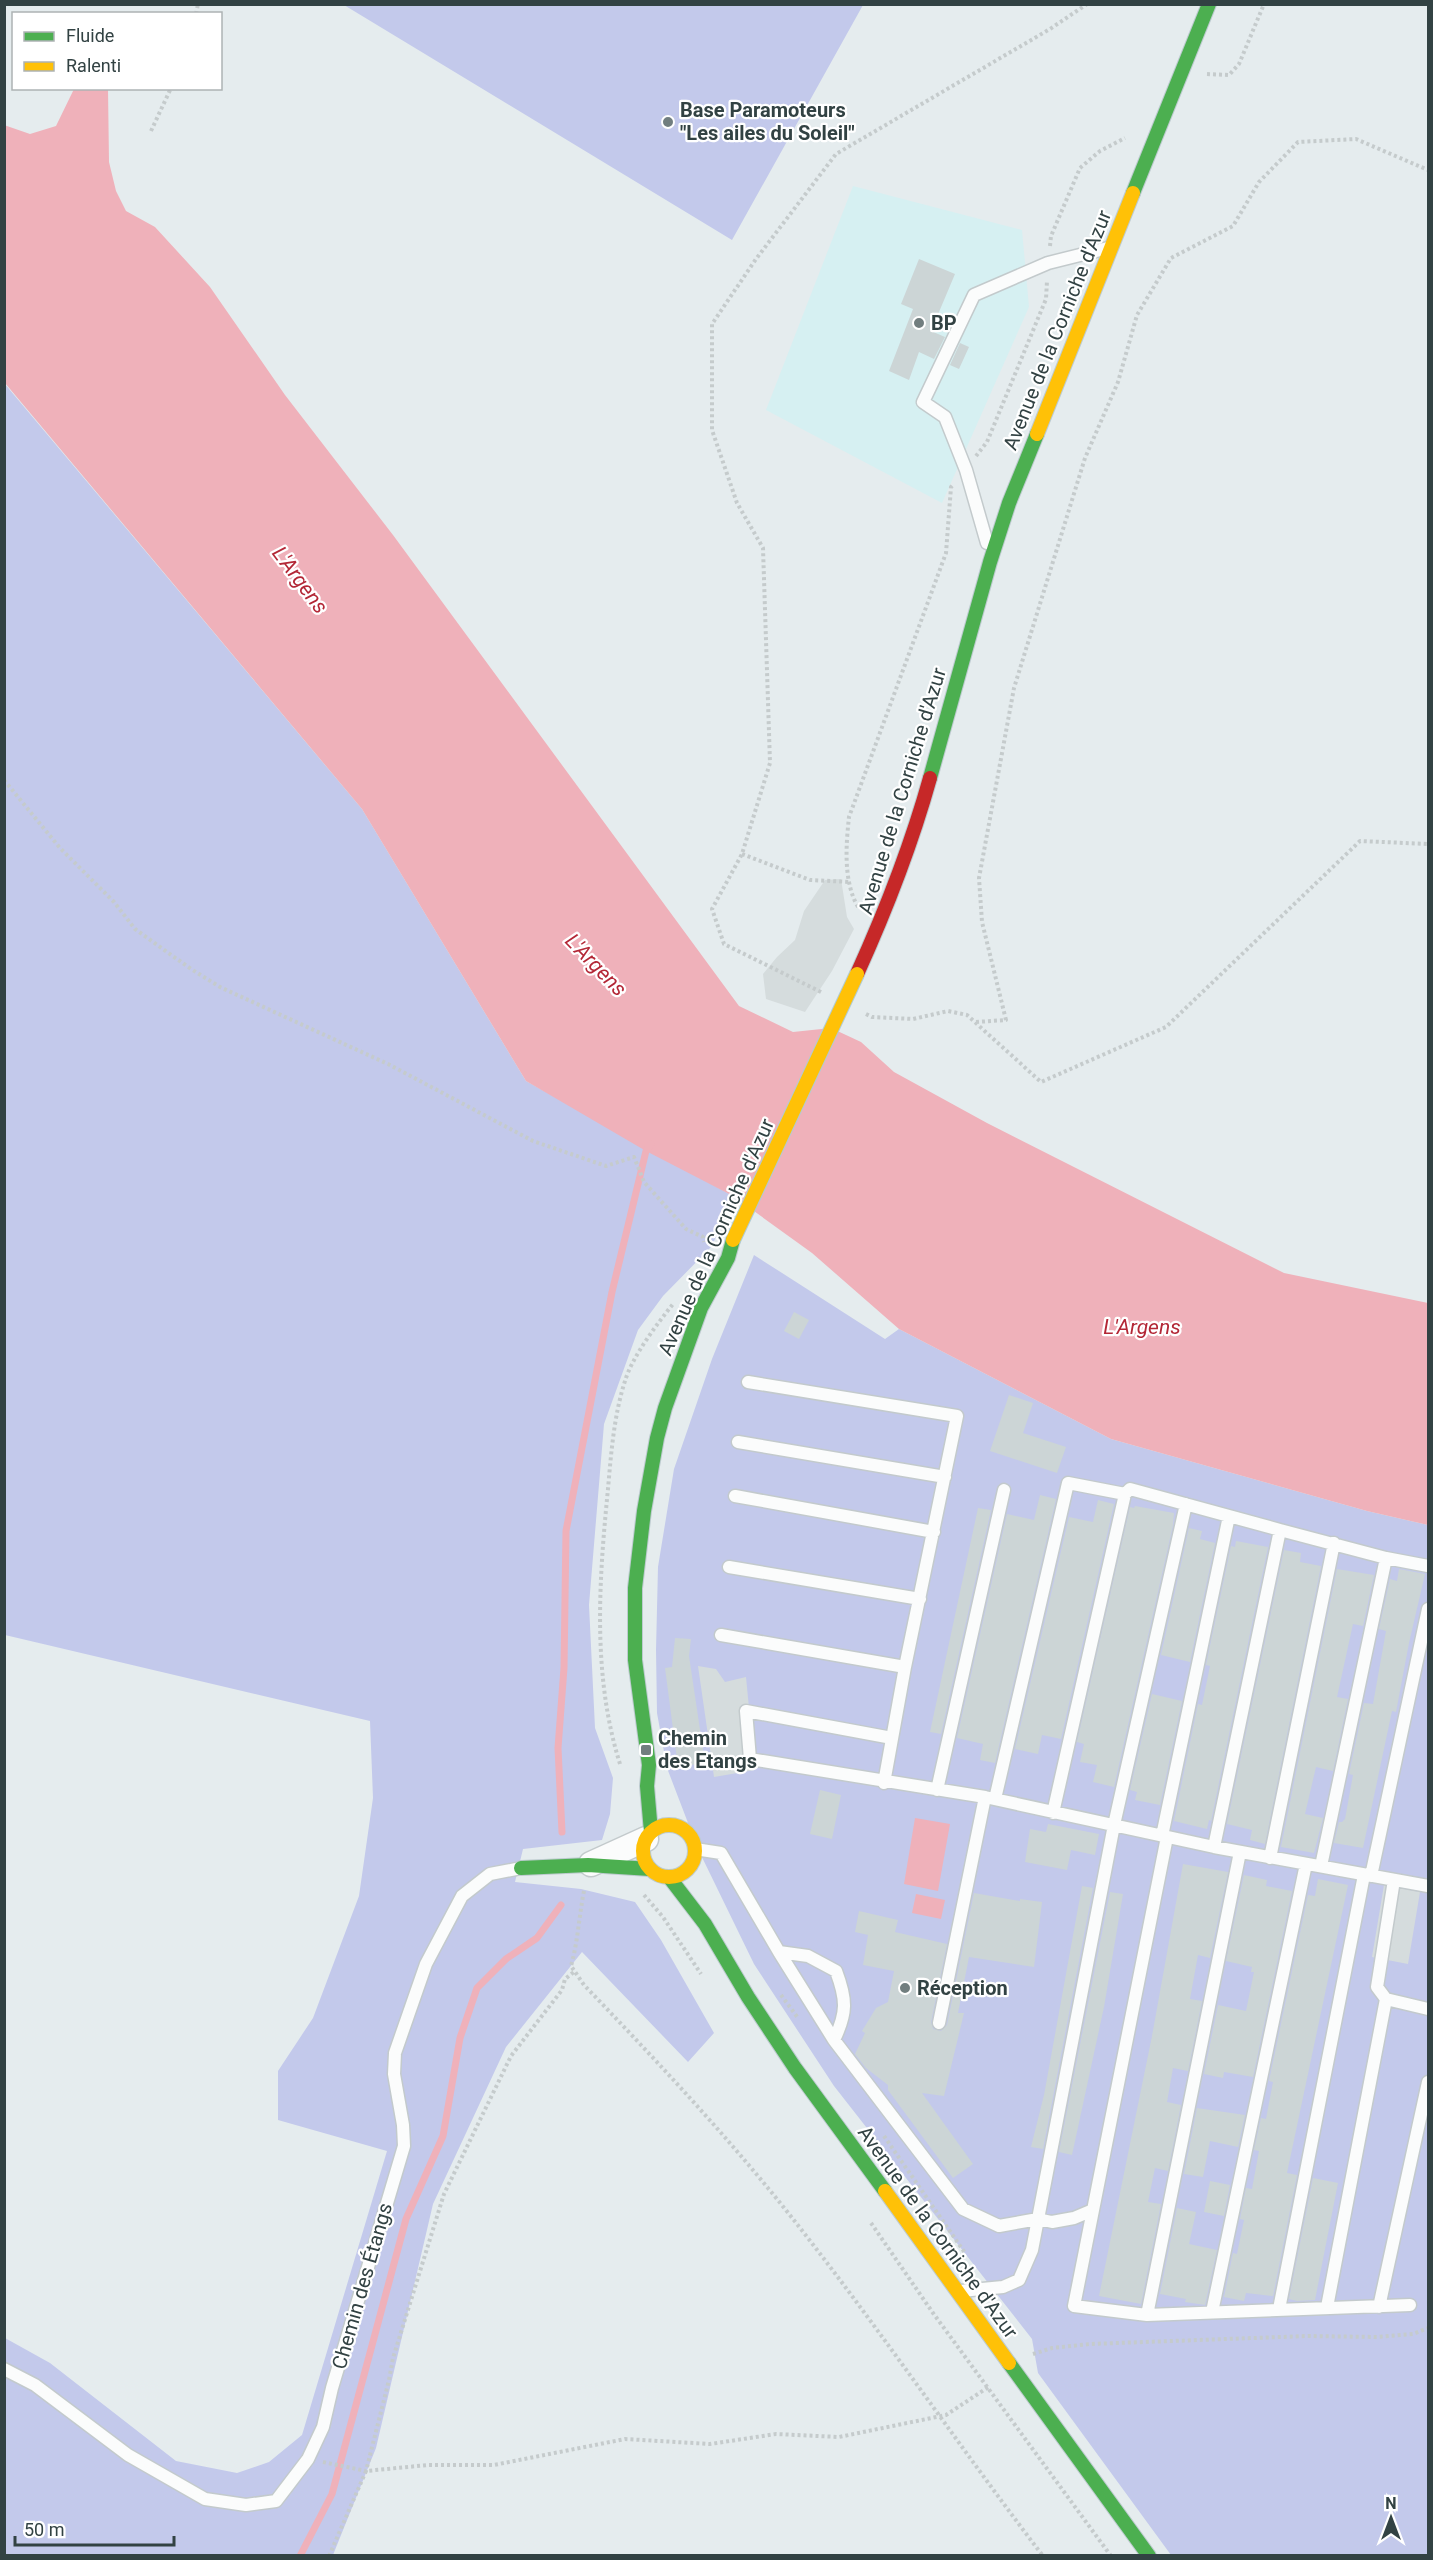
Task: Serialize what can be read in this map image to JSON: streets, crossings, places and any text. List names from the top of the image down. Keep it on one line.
{"streets":{"main road":["Avenue de la Corniche d'Azur","Chemin des Étangs"]},"crossings":[["Avenue de la Corniche d'Azur","Chemin des Étangs"]],"water":["L'Argens"],"places":{"other":["Base Paramoteurs \"Les ailes du Soleil\"","BP","Réception"],"transit":["Chemin des Etangs"]},"legend":["Fluide","Ralenti"],"scale_bar":"50 m","north":"top"}
